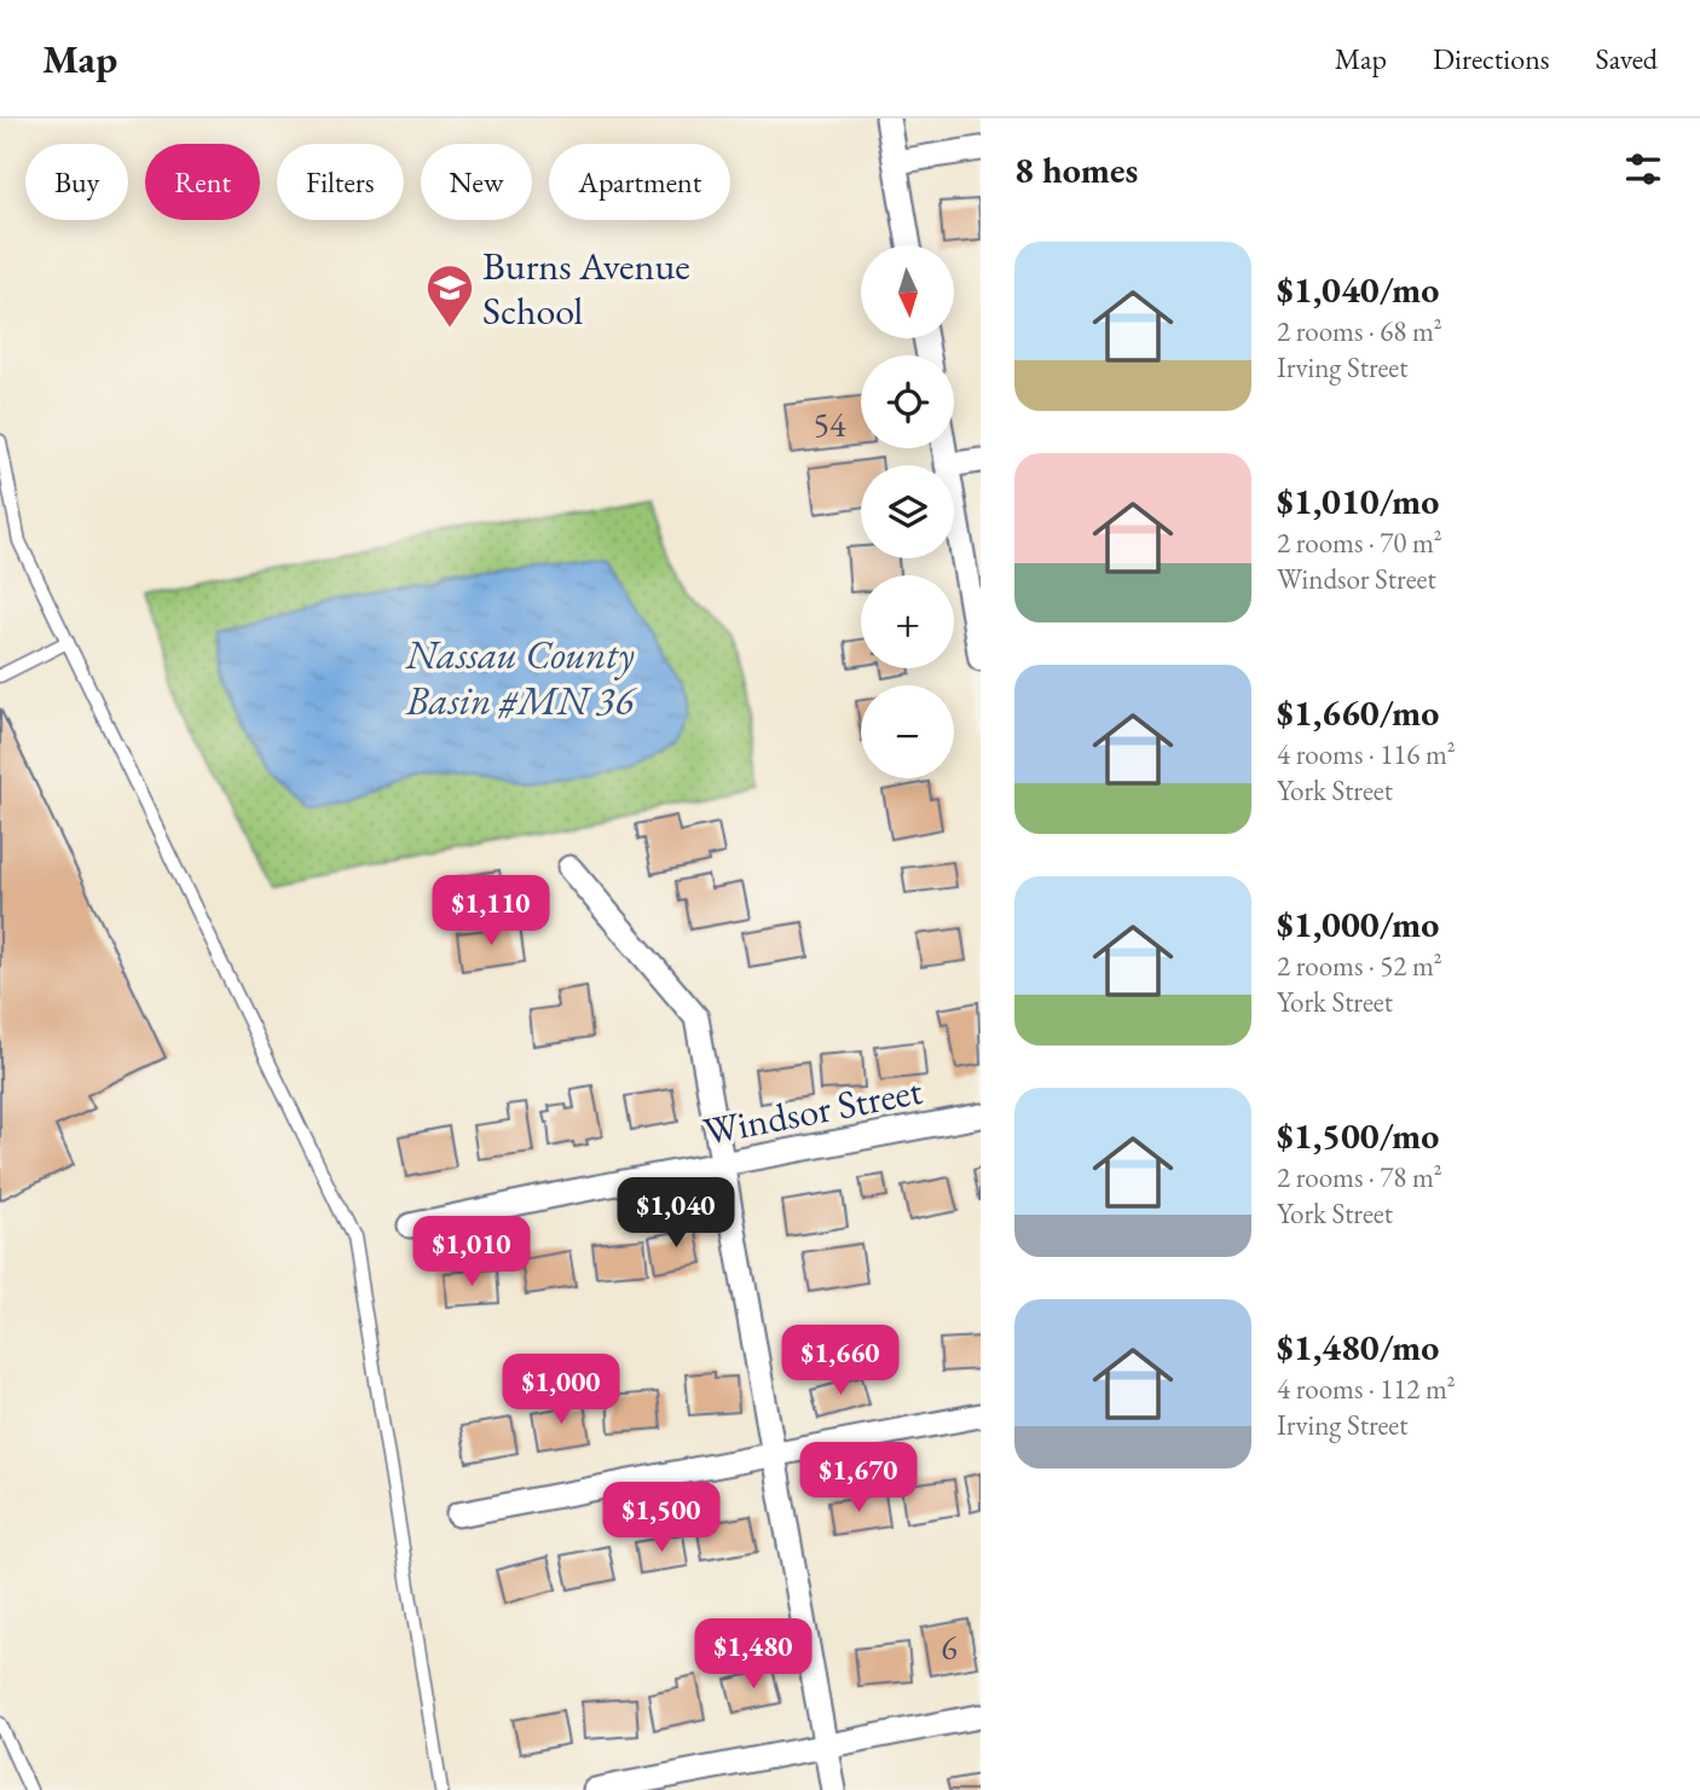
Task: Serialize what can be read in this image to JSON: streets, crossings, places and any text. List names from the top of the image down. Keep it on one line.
{"streets":{"street":["Windsor Street"]},"water":["Nassau County Basin #MN 36"],"places":{"school or university":["Burns Avenue School"]},"house_numbers":["54","6"],"north":"bottom","page":{"header":"Map","nav":["Map","Directions","Saved"],"heading":"8 homes","chip":["Buy","Rent","Filters","New","Apartment"],"list":[{"name":"$1,040/mo","note":"2 rooms · 68 m² · Irving Street"},{"name":"$1,010/mo","note":"2 rooms · 70 m² · Windsor Street"},{"name":"$1,660/mo","note":"4 rooms · 116 m² · York Street"},{"name":"$1,000/mo","note":"2 rooms · 52 m² · York Street"},{"name":"$1,500/mo","note":"2 rooms · 78 m² · York Street"},{"name":"$1,480/mo","note":"4 rooms · 112 m² · Irving Street"}],"map_buttons":["+","−"],"price":["$1,110","$1,040","$1,010","$1,660","$1,000","$1,670","$1,500","$1,480"]}}
